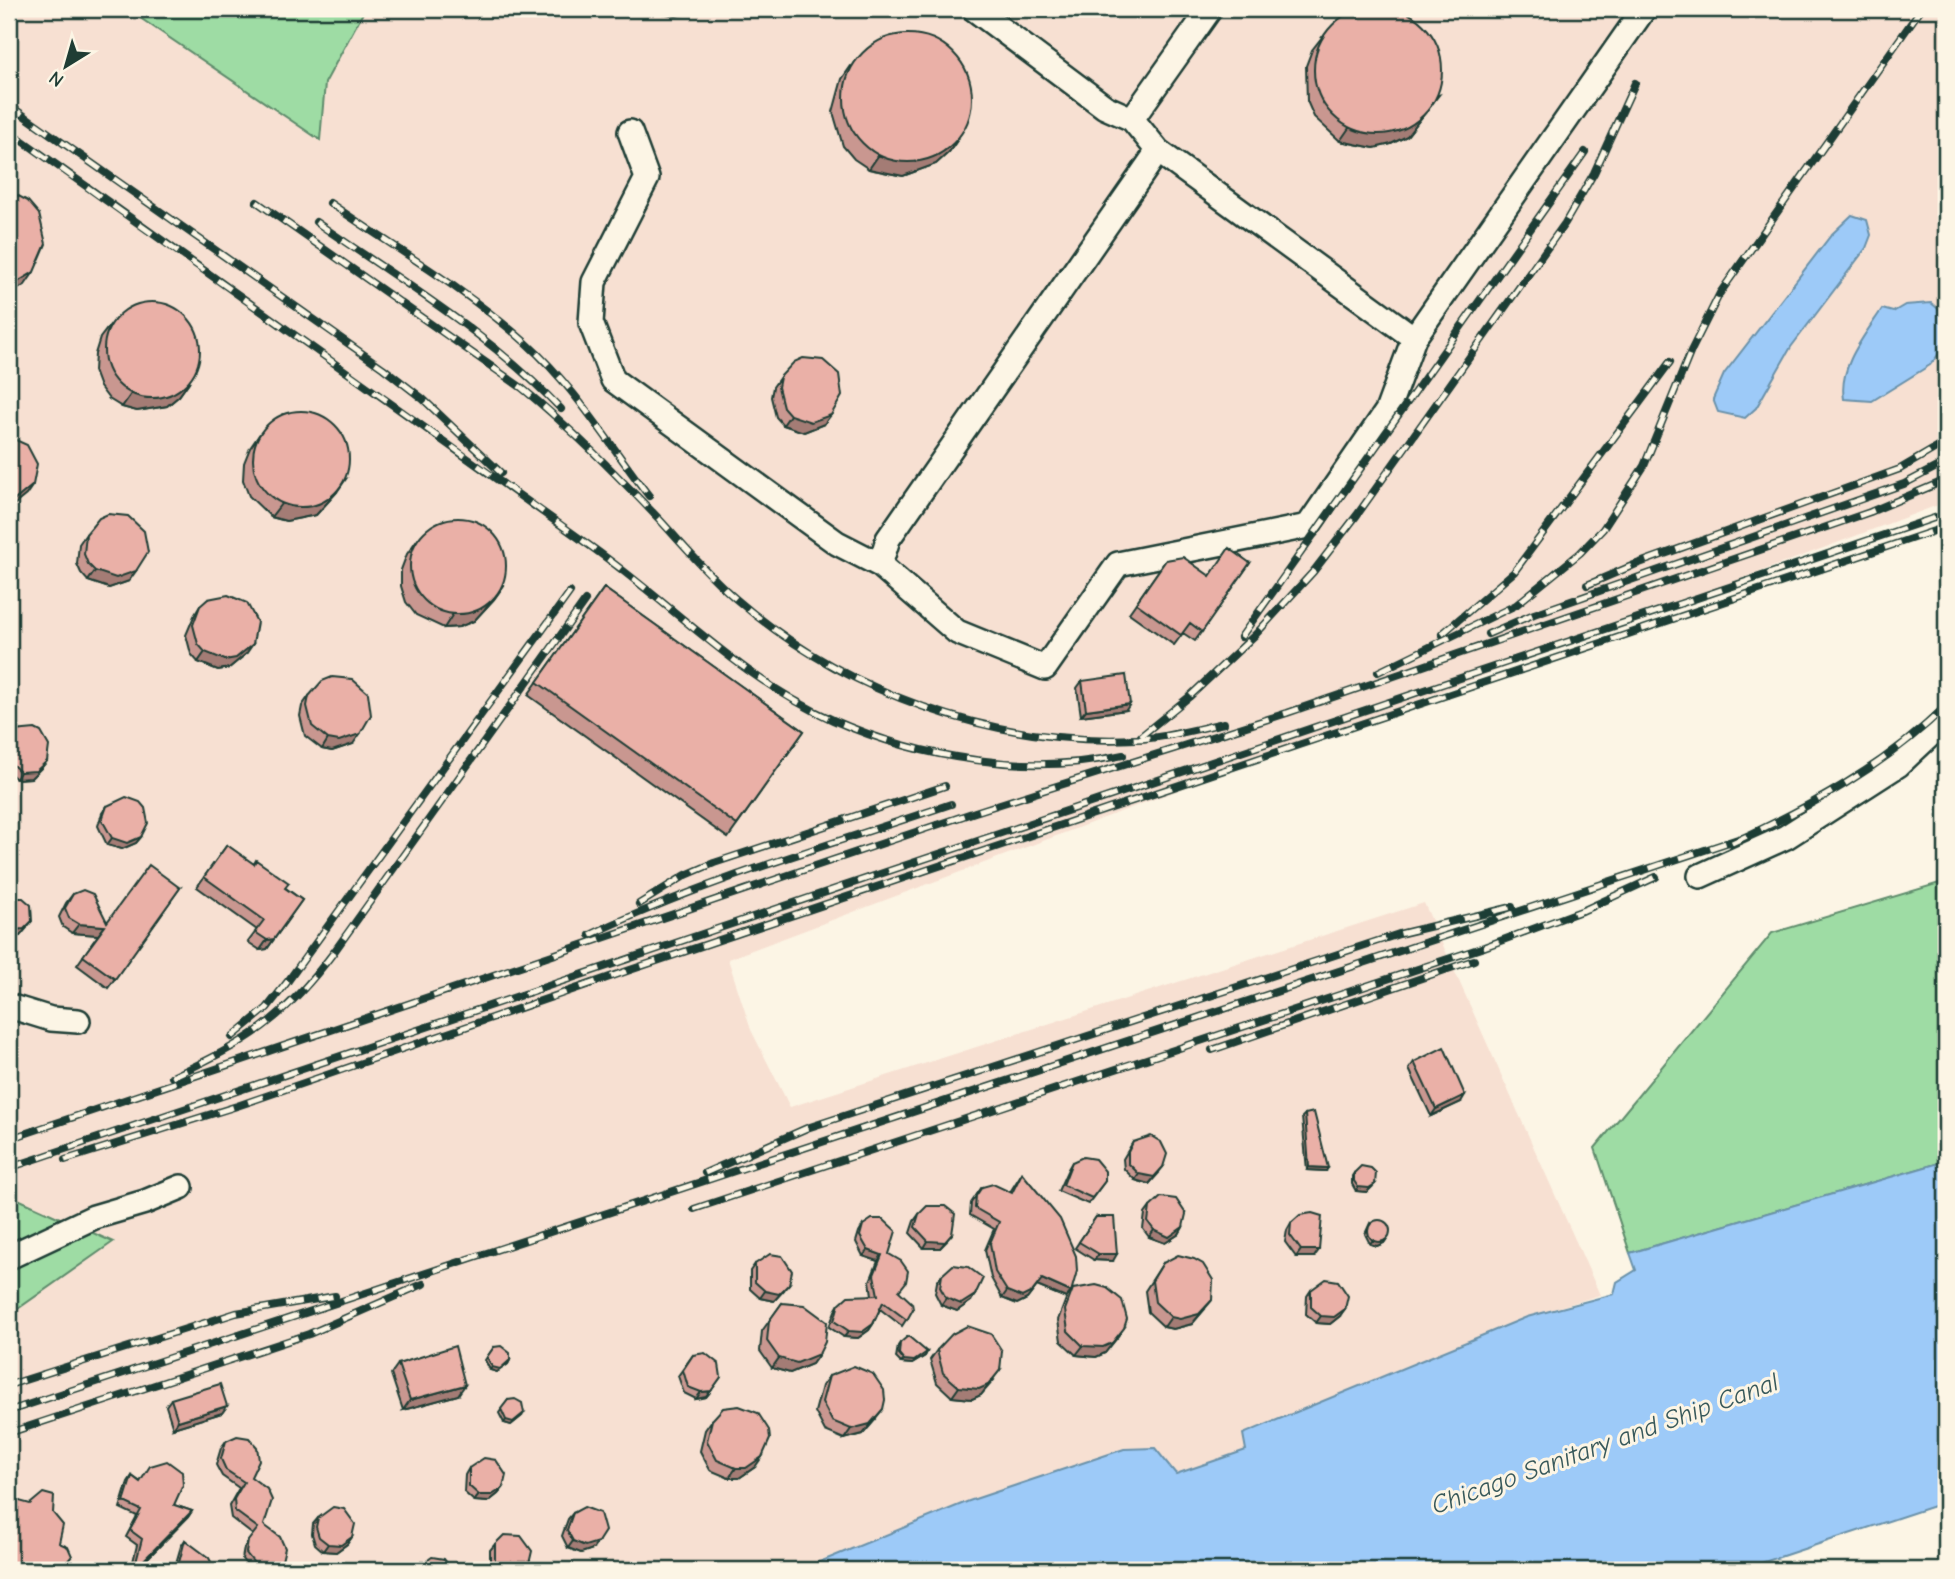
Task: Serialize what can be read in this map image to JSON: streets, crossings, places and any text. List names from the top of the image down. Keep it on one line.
{"water":["Chicago Sanitary and Ship Canal"],"north":"bottom left"}
